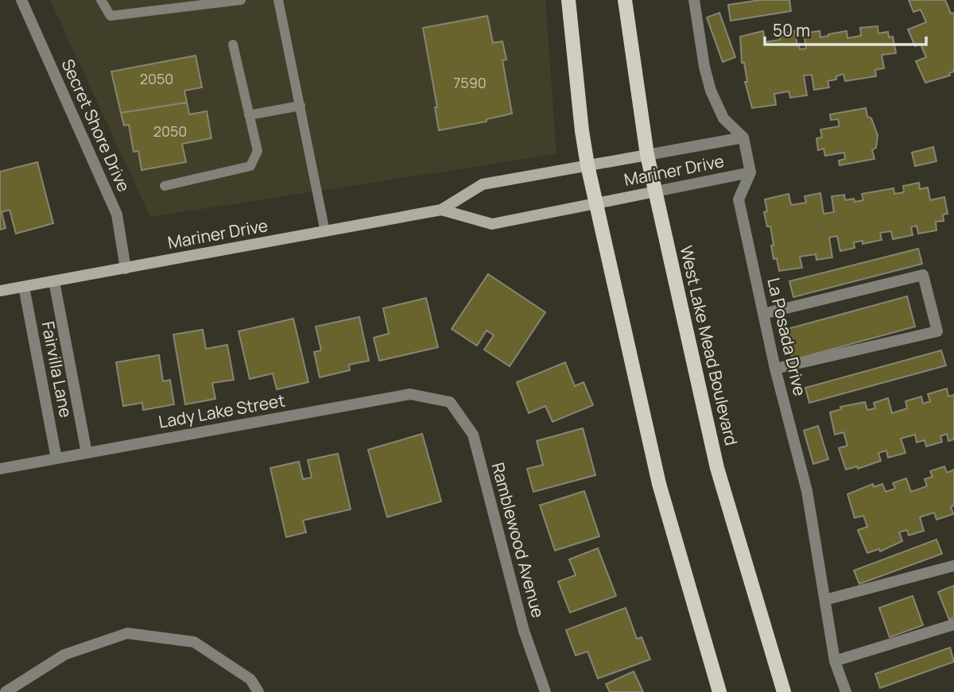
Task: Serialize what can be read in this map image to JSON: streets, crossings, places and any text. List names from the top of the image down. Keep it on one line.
{"streets":{"main road":["West Lake Mead Boulevard"],"street":["Secret Shore Drive","Mariner Drive","La Posada Drive","Fairvilla Lane","Lady Lake Street","Ramblewood Avenue"]},"crossings":[["Secret Shore Drive","Mariner Drive"],["Mariner Drive","La Posada Drive"],["Mariner Drive","West Lake Mead Boulevard"],["Mariner Drive","Fairvilla Lane"],["Fairvilla Lane","Lady Lake Street"],["Lady Lake Street","Ramblewood Avenue"]],"house_numbers":["2050","7590","2050"],"scale_bar":"50 m"}
